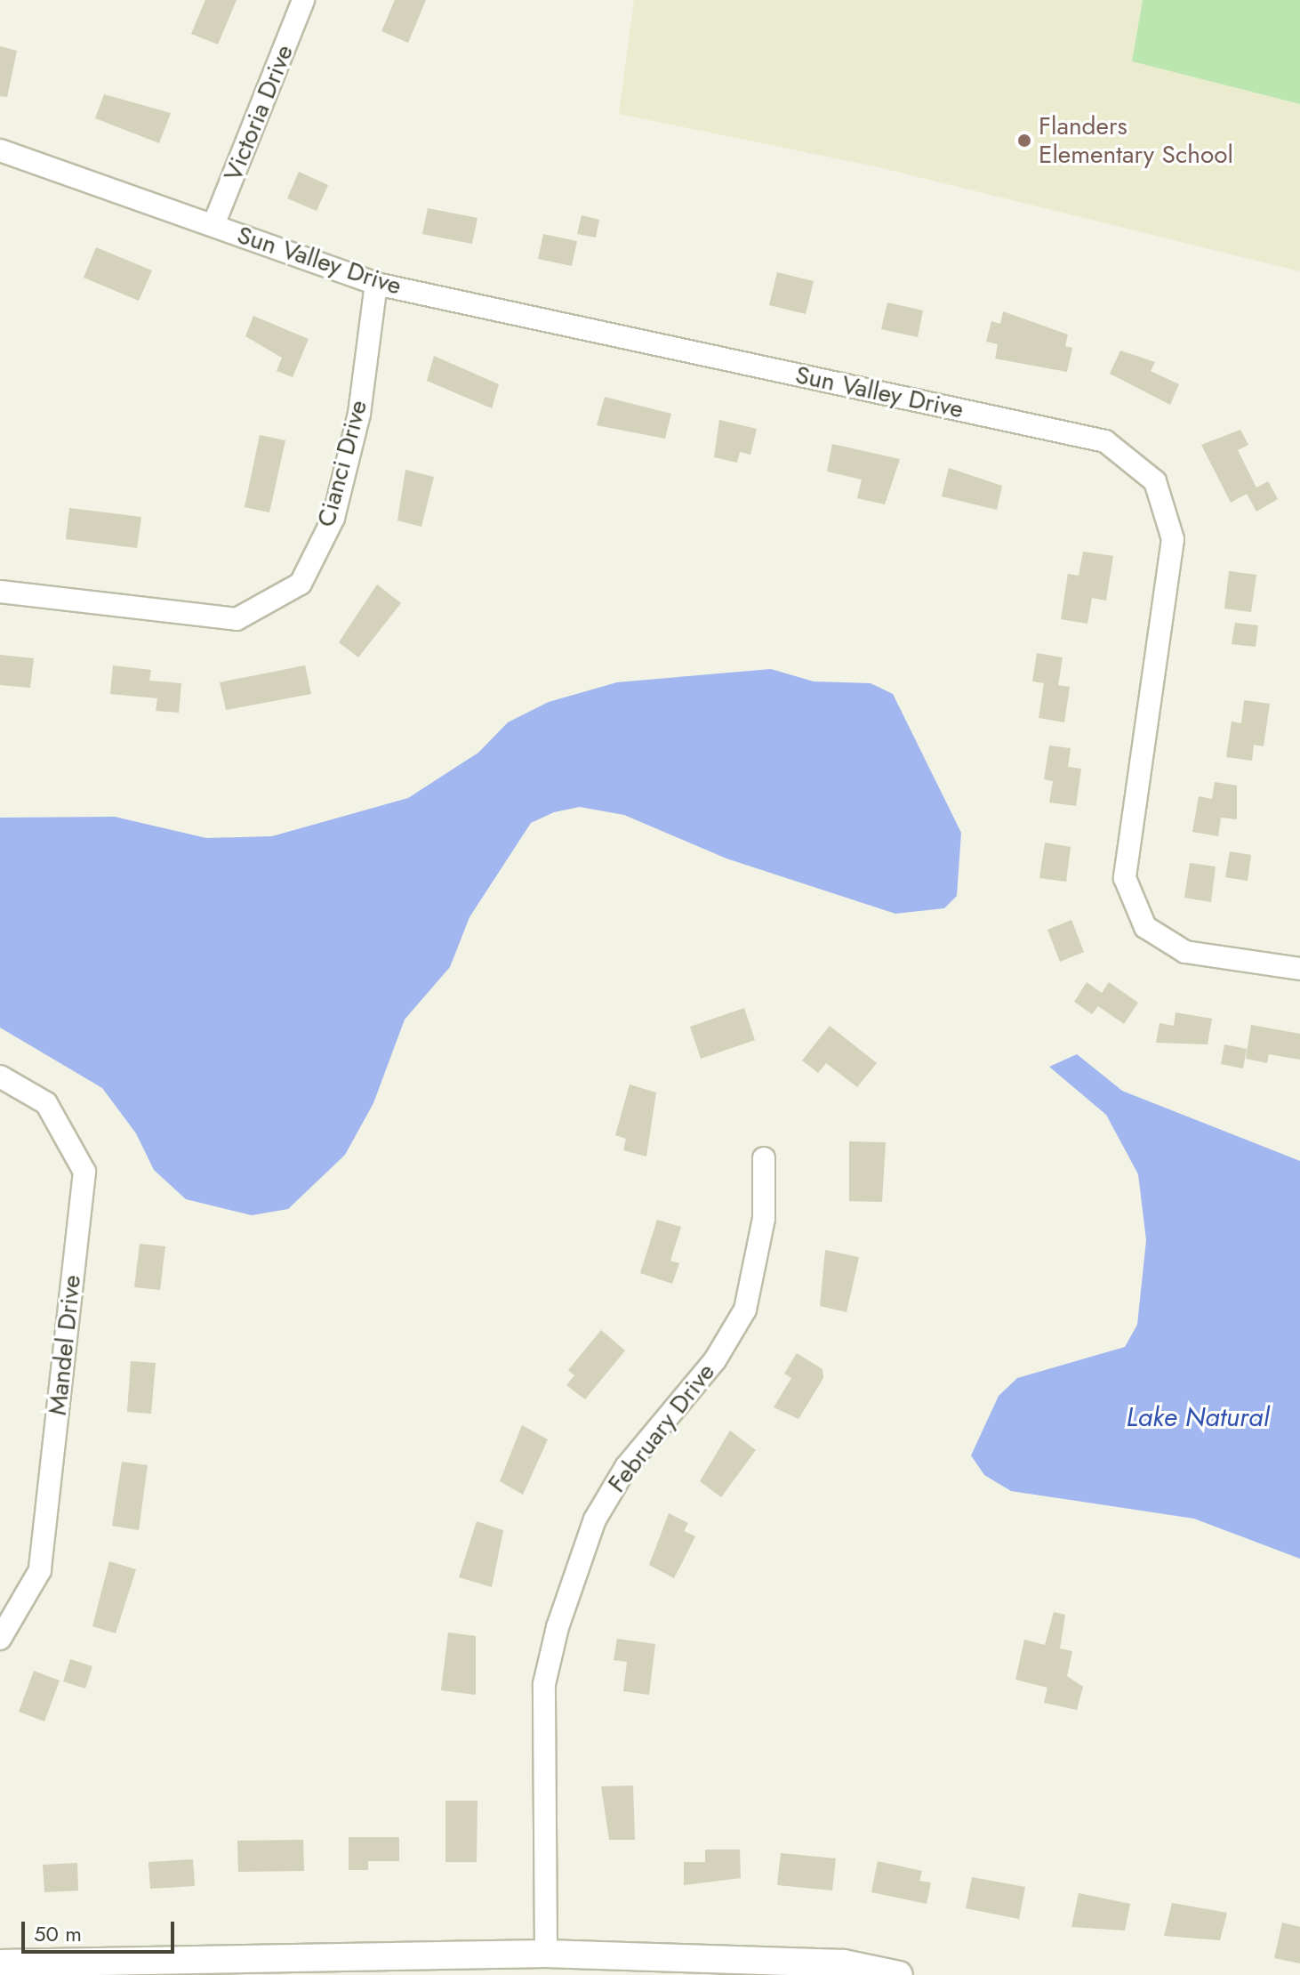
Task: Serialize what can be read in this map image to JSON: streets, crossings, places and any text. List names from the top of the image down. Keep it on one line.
{"streets":{"street":["Victoria Drive","Sun Valley Drive","Cianci Drive","Mandel Drive","February Drive"]},"crossings":[["Victoria Drive","Sun Valley Drive"],["Sun Valley Drive","Cianci Drive"]],"water":["Lake Natural"],"places":["Flanders Elementary School"],"scale_bar":"50 m"}
